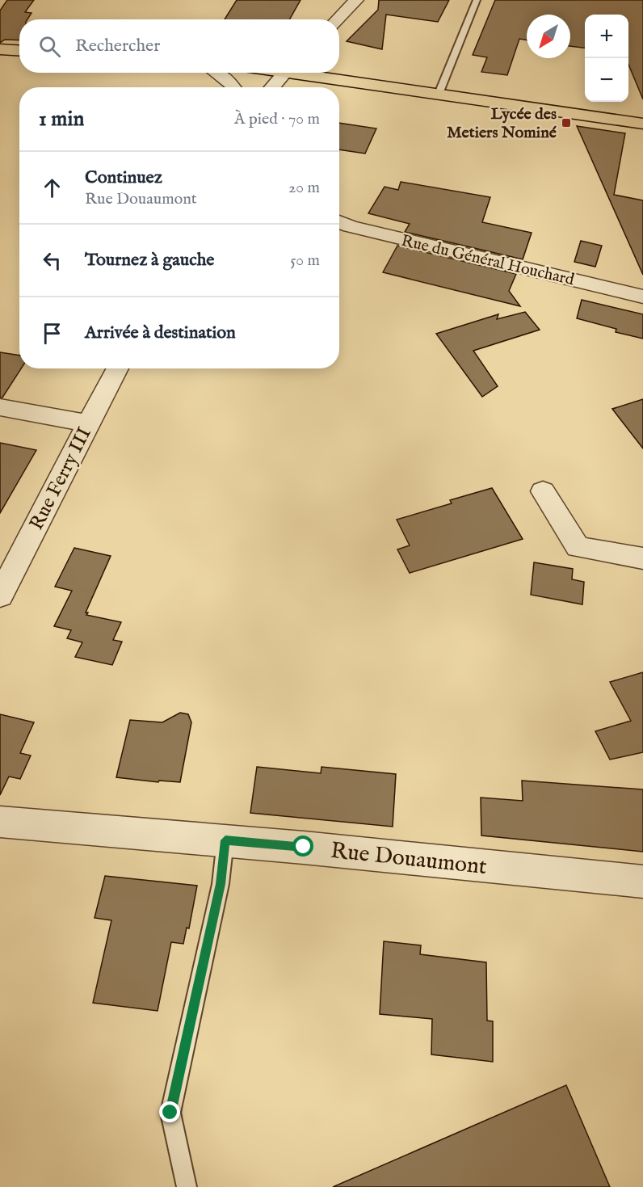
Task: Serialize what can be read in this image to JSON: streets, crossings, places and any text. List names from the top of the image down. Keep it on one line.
{"streets":{"street":["Rue du Général Houchard","Rue Ferry III","Rue Douaumont"]},"places":{"transit":["Lycée des Metiers Nominé"]},"north":"bottom left","page":{"map_buttons":["+","−"],"search":"Rechercher","heading":["1 min","À pied · 70 m"],"list":[["Continuez","Rue Douaumont","20 m"],["Tournez à gauche","50 m"],"Arrivée à destination"]}}
